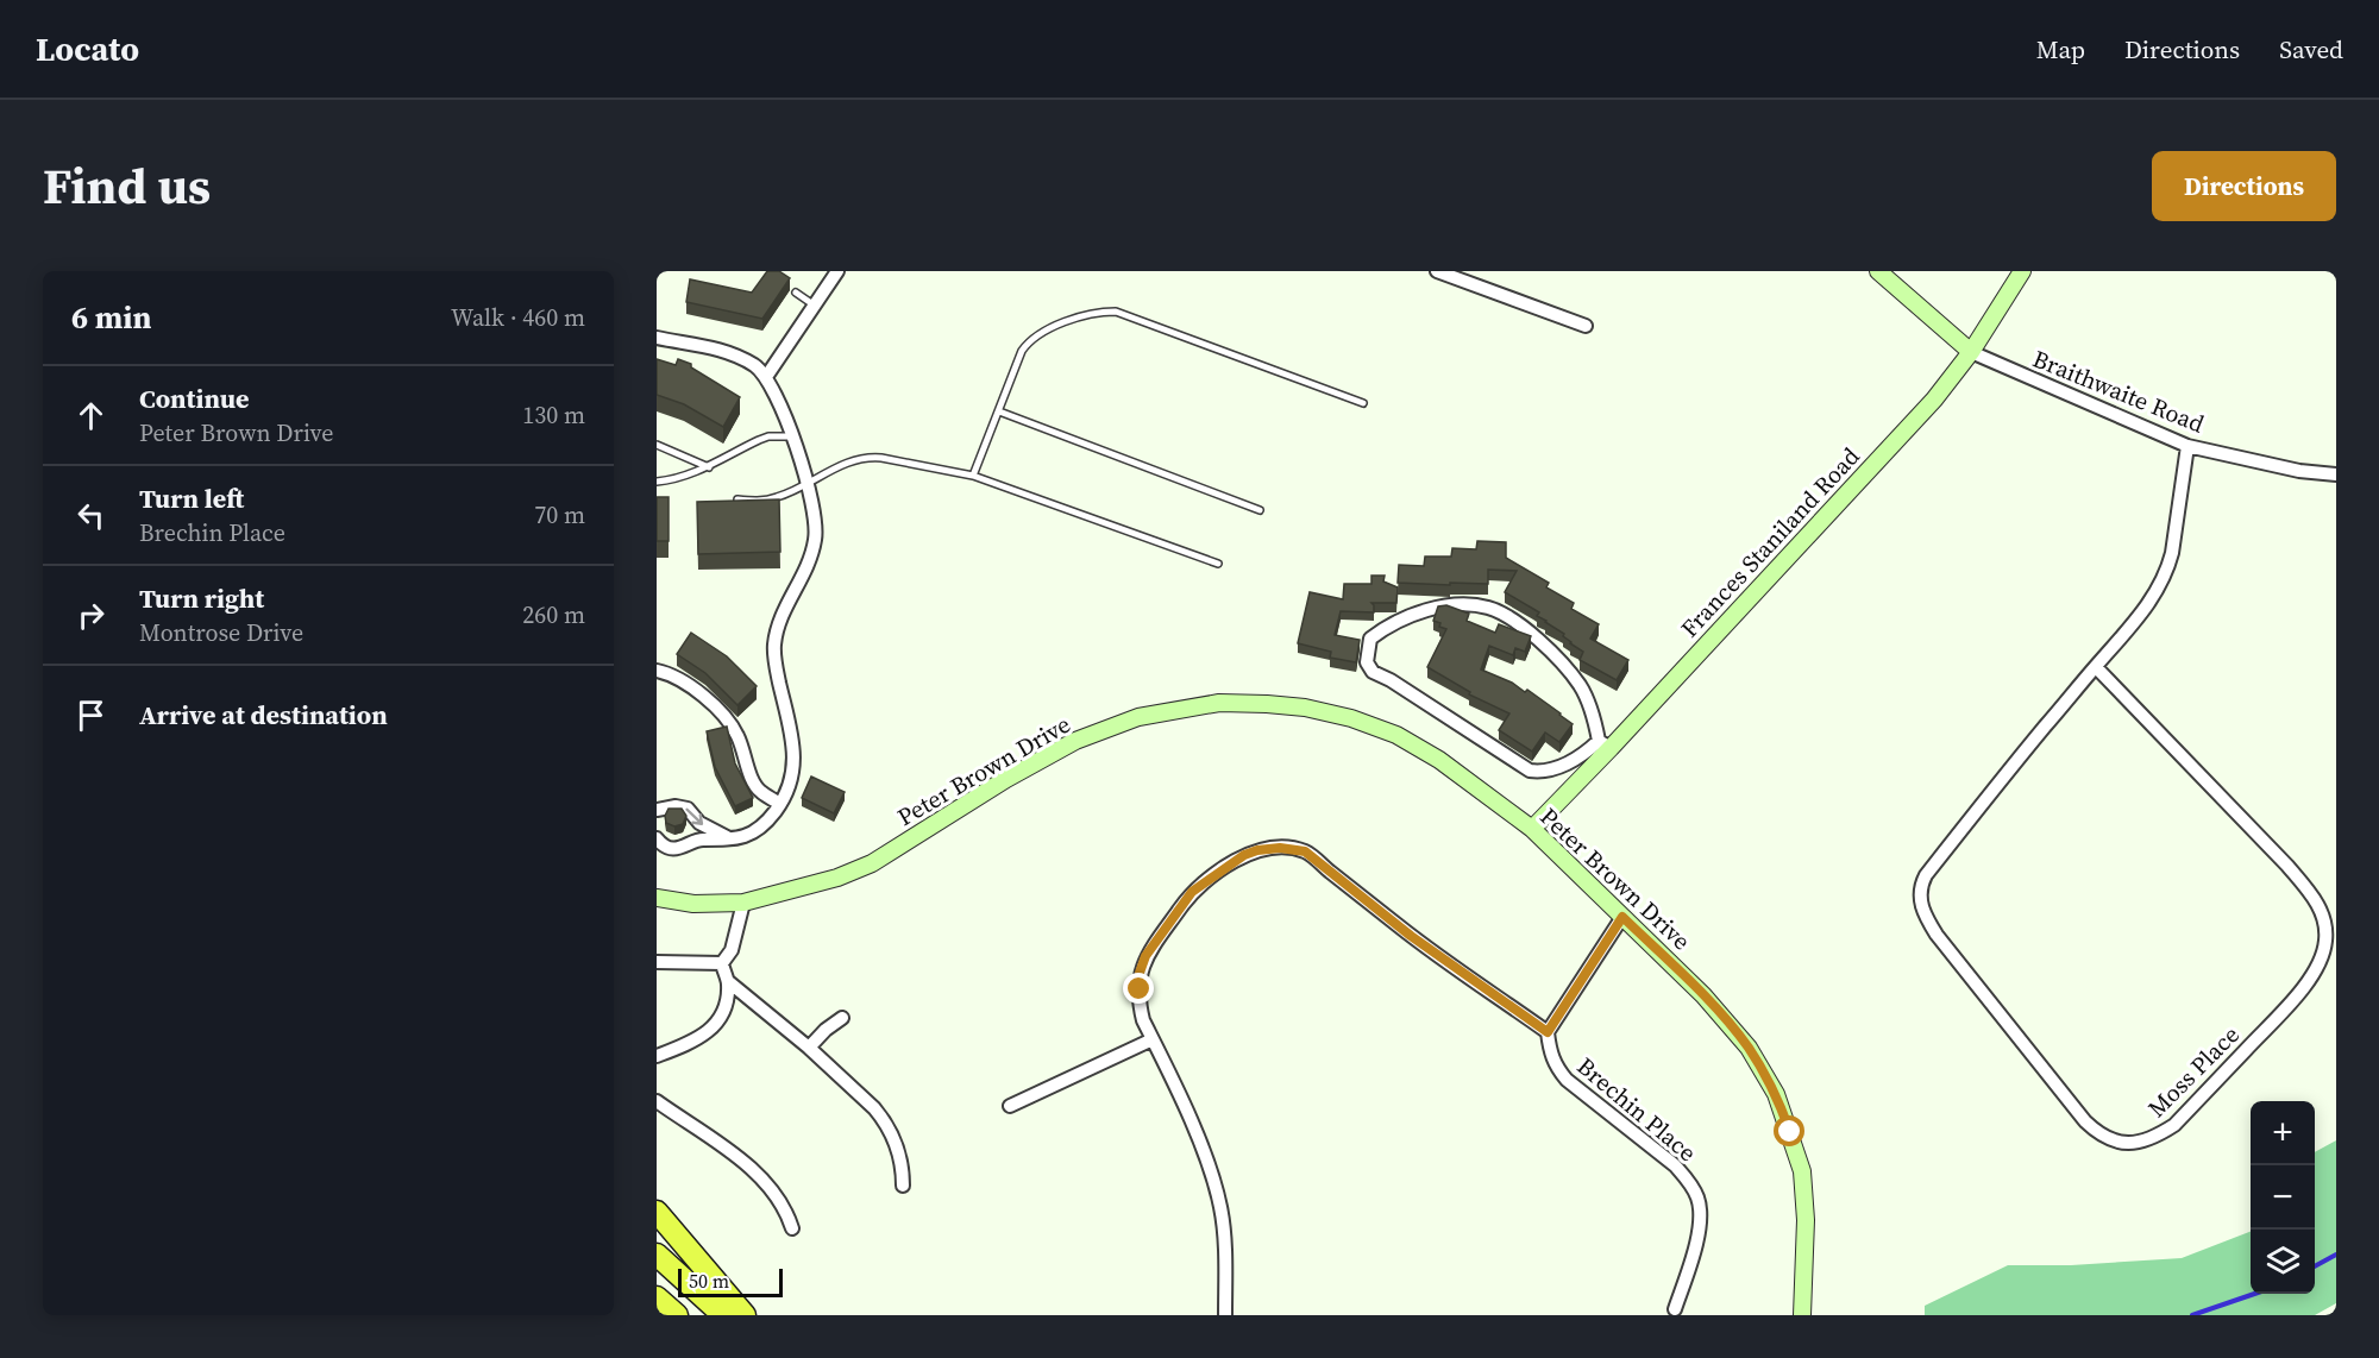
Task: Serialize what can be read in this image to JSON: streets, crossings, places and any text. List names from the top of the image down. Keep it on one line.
{"streets":{"street":["Braithwaite Road","Frances Staniland Road","Peter Brown Drive","Moss Place","Brechin Place"]},"crossings":[["Braithwaite Road","Frances Staniland Road"],["Braithwaite Road","Moss Place"],["Frances Staniland Road","Peter Brown Drive"]],"scale_bar":"50 m","page":{"header":"Locato","nav":["Map","Directions","Saved"],"title":"Find us","buttons":"Directions","heading":["6 min","Walk · 460 m"],"list":[["Continue","Peter Brown Drive","130 m"],["Turn left","Brechin Place","70 m"],["Turn right","Montrose Drive","260 m"],"Arrive at destination"],"map_buttons":["+","−"],"scale":"50 m"}}
